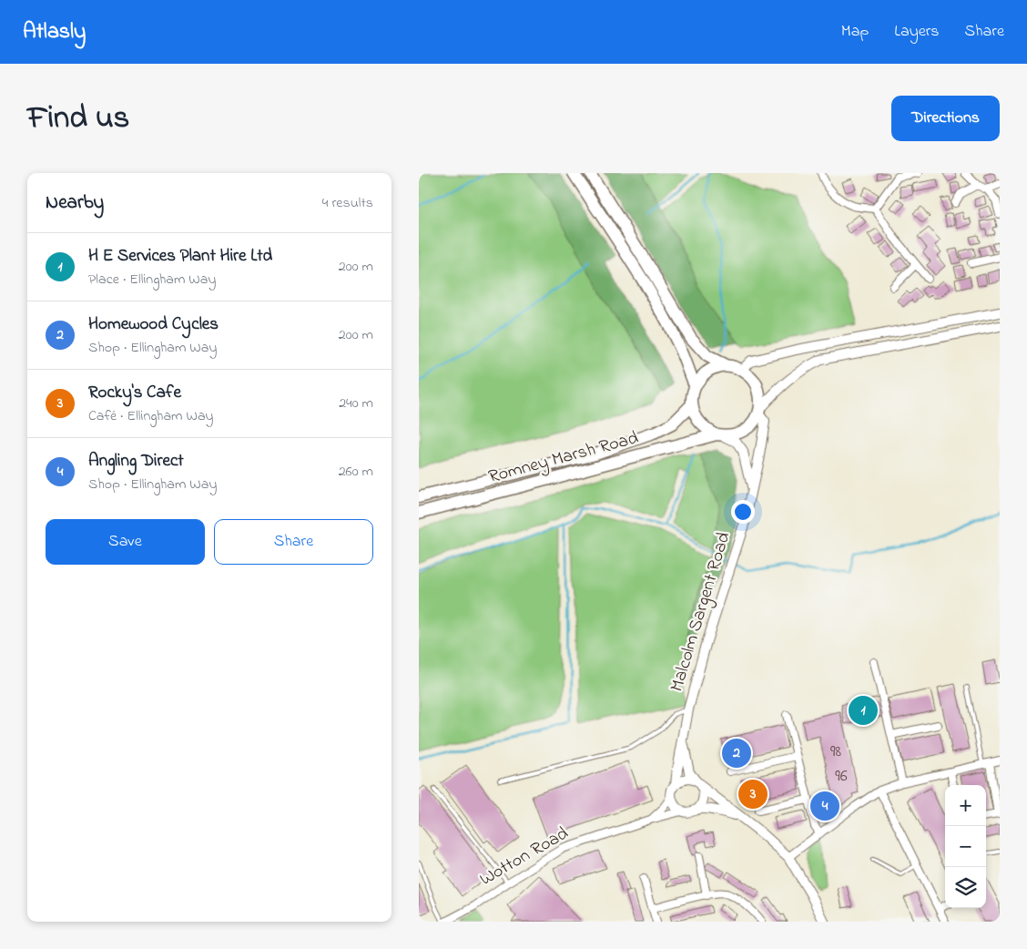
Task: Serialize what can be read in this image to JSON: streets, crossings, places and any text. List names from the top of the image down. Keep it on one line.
{"streets":{"main road":["Romney Marsh Road"],"street":["Malcolm Sargent Road","Wotton Road"]},"crossings":[["Romney Marsh Road","Malcolm Sargent Road"],["Malcolm Sargent Road","Wotton Road"]],"house_numbers":["98","96"],"page":{"header":"Atlasly","nav":["Map","Layers","Share"],"title":"Find us","buttons":["Directions",["Save","Share"]],"heading":["Nearby","4 results"],"list":[{"mark":"1","name":"H E Services Plant Hire Ltd","note":"Place · Ellingham Way","value":"200 m"},{"mark":"2","name":"Homewood Cycles","note":"Shop · Ellingham Way","value":"200 m"},{"mark":"3","name":"Rocky's Cafe","note":"Café · Ellingham Way","value":"240 m"},{"mark":"4","name":"Angling Direct","note":"Shop · Ellingham Way","value":"260 m"}],"pins":["1","2","3","4"],"map_buttons":["+","−"]}}
